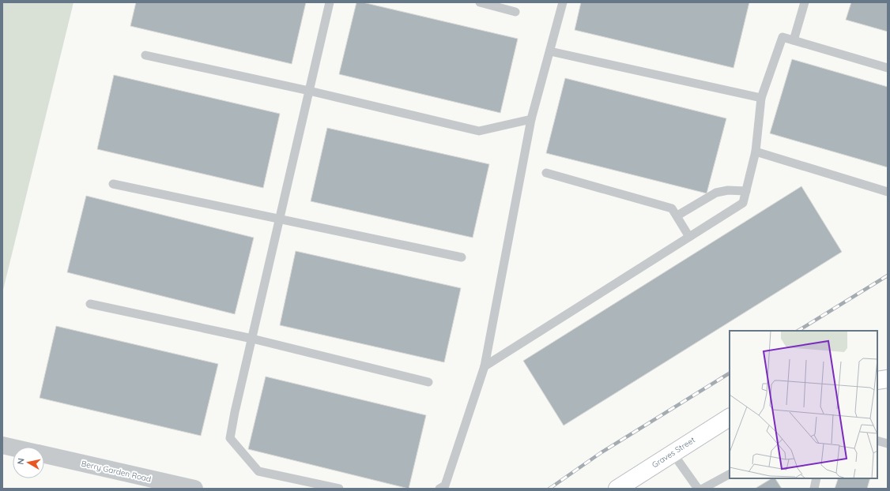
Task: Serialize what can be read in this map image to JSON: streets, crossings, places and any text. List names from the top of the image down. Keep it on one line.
{"streets":{"street":["Graves Street","Berry Garden Road"]},"north":"left"}
